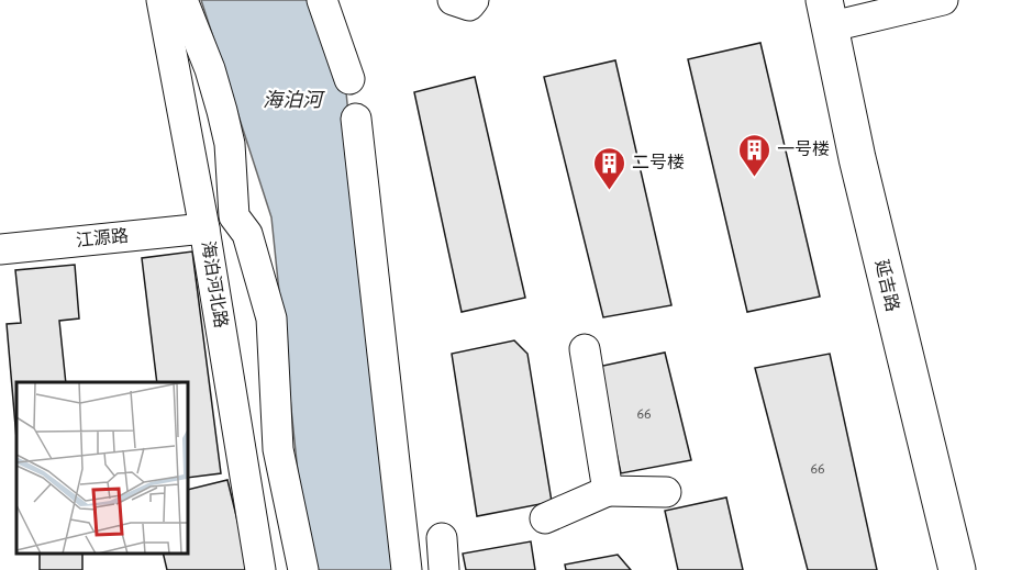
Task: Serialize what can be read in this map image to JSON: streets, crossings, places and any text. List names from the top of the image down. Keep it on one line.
{"streets":{"main road":["延吉路"],"street":["江源路","海泊河北路"]},"crossings":[["江源路","海泊河北路"]],"water":["海泊河"],"places":{"building":["一号楼","二号楼"]},"house_numbers":["66","66"]}
